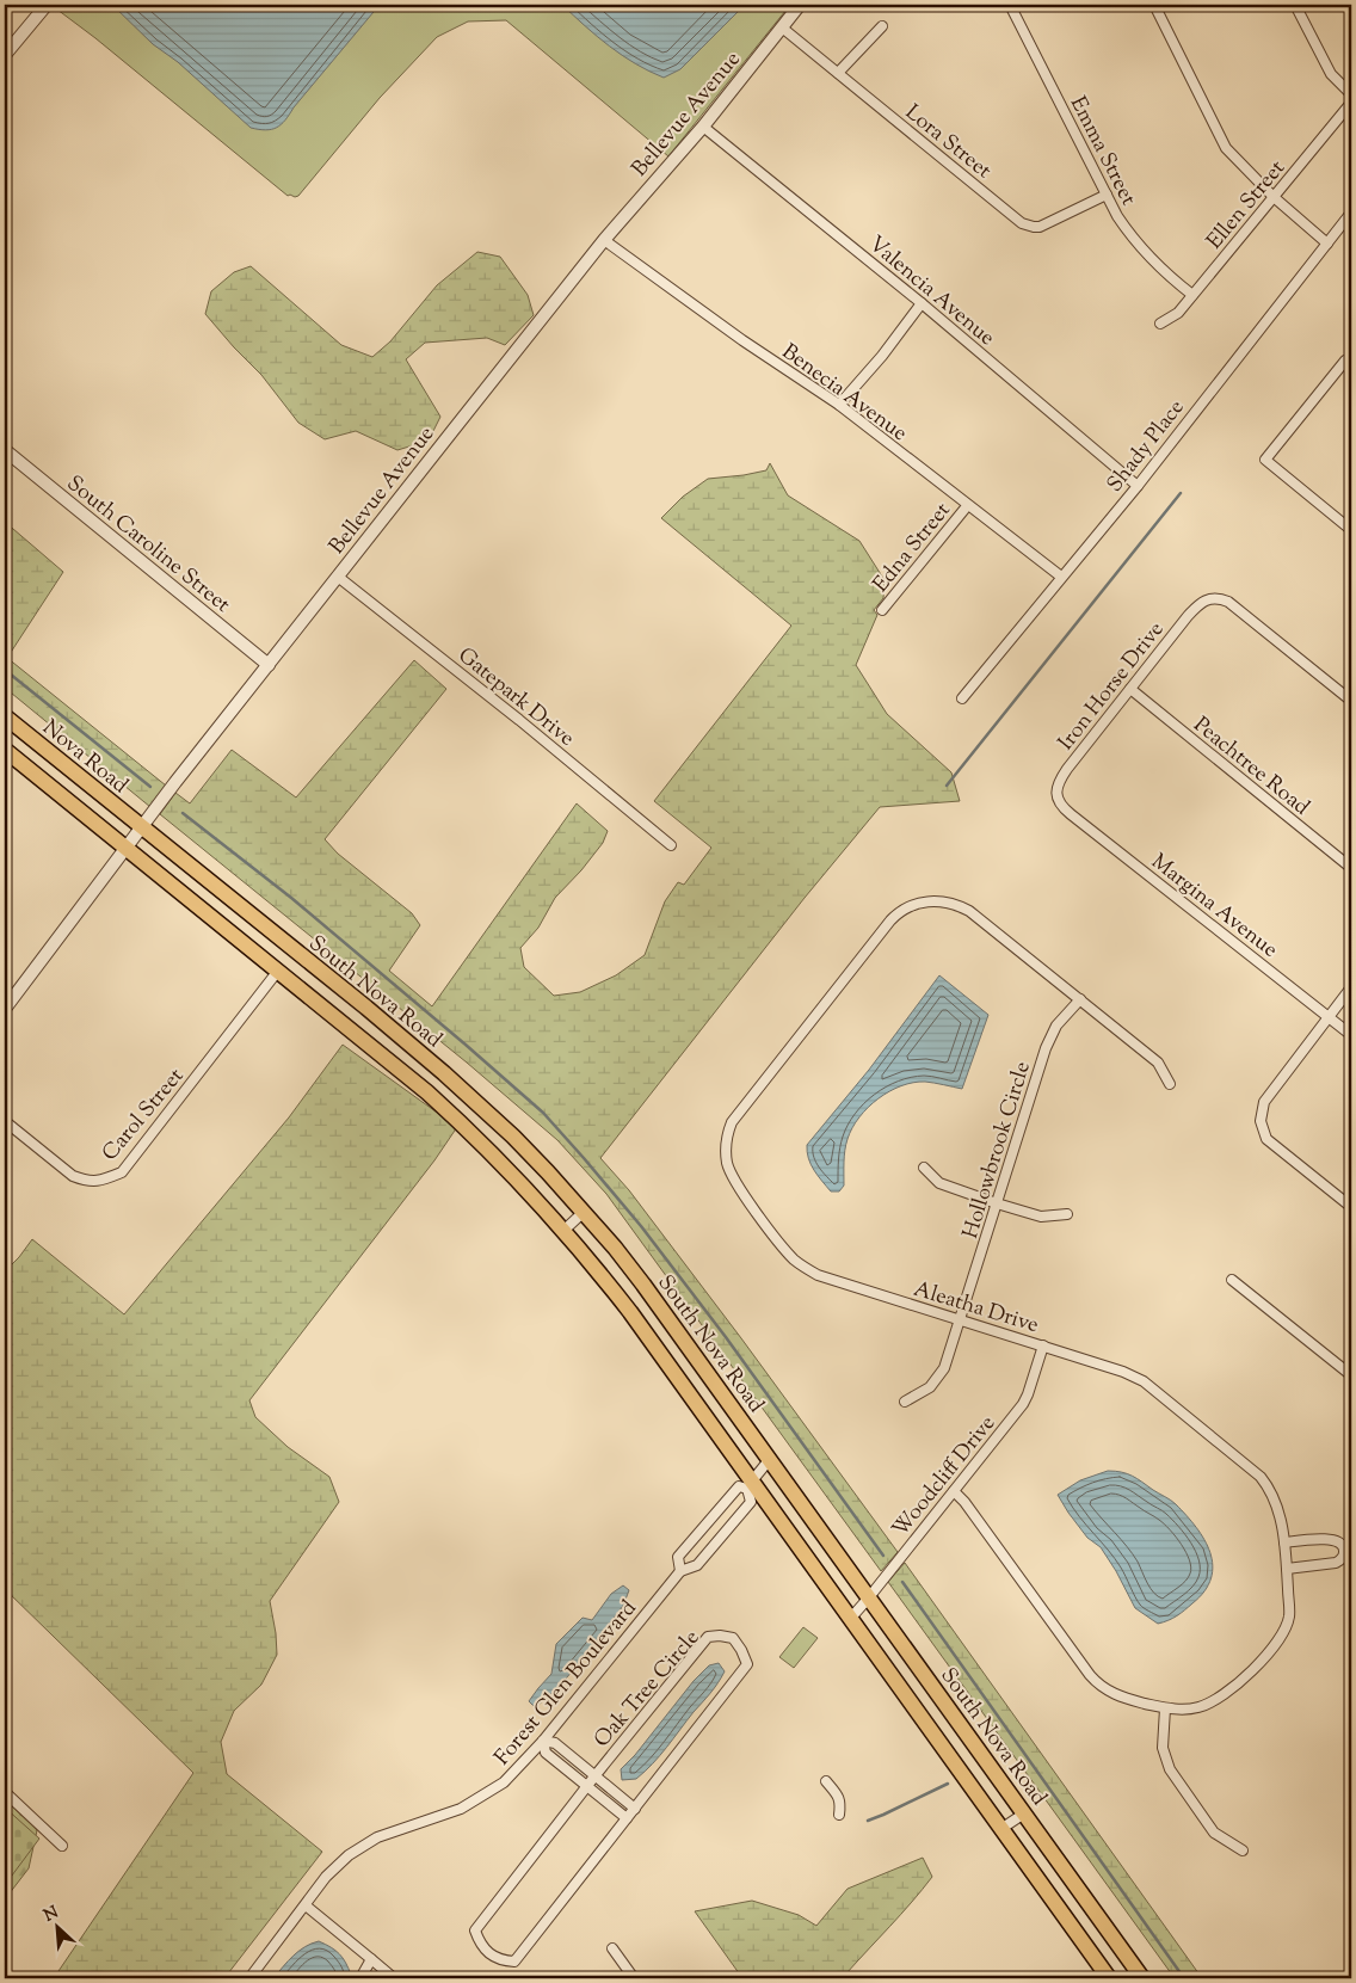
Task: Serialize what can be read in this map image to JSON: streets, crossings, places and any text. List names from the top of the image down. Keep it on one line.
{"streets":{"main road":["Nova Road","South Nova Road"],"street":["Bellevue Avenue","Lora Street","Emma Street","Ellen Street","Valencia Avenue","Benecia Avenue","Shady Place","South Caroline Street","Edna Street","Iron Horse Drive","Gatepark Drive","Peachtree Road","Margina Avenue","Carol Street","Hollowbrook Circle","Aleatha Drive","Woodcliff Drive","Forest Glen Boulevard","Oak Tree Circle"]},"crossings":[["Bellevue Avenue","Lora Street"],["Bellevue Avenue","Valencia Avenue"],["Bellevue Avenue","Benecia Avenue"],["Bellevue Avenue","South Caroline Street"],["Bellevue Avenue","Gatepark Drive"],["Bellevue Avenue","Nova Road"],["Bellevue Avenue","South Nova Road"],["Lora Street","Emma Street"],["Emma Street","Ellen Street"],["Valencia Avenue","Shady Place"],["Benecia Avenue","Shady Place"],["Benecia Avenue","Edna Street"],["Iron Horse Drive","Peachtree Road"],["Iron Horse Drive","Margina Avenue"],["Nova Road","South Nova Road"],["South Nova Road","Woodcliff Drive"],["Hollowbrook Circle","Aleatha Drive"],["Aleatha Drive","Woodcliff Drive"],["Forest Glen Boulevard","Oak Tree Circle"]],"north":"top left"}
